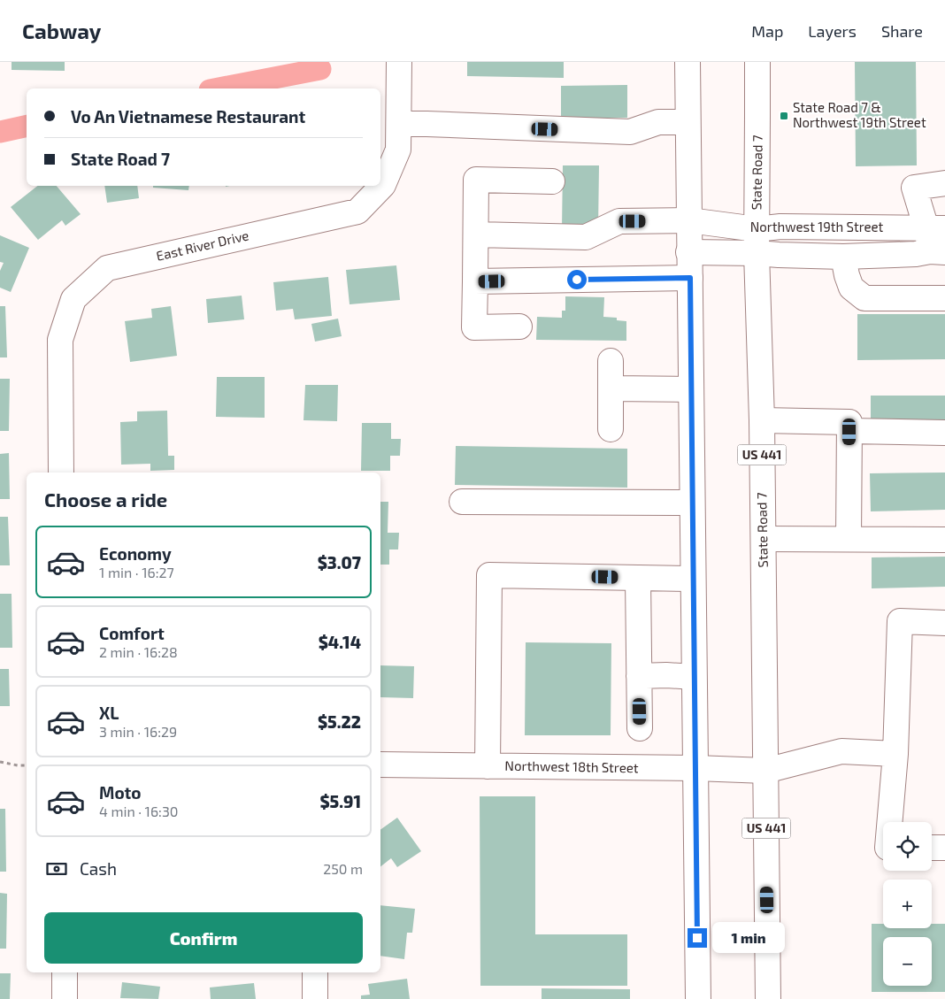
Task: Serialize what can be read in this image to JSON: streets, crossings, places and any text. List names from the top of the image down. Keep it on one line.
{"streets":{"main road":["State Road 7","Northwest 19th Street","East River Drive","US 441","Northwest 18th Street"]},"crossings":[["State Road 7","Northwest 19th Street"],["State Road 7","Northwest 18th Street"]],"places":{"transit":["State Road 7 & Northwest 19th Street"]},"page":{"header":"Cabway","nav":["Map","Layers","Share"],"banner":["Vo An Vietnamese Restaurant","State Road 7"],"heading":"Choose a ride","list":[{"name":"Economy","note":"1 min · 16:27","value":"$3.07"},{"name":"Comfort","note":"2 min · 16:28","value":"$4.14"},{"name":"XL","note":"3 min · 16:29","value":"$5.22"},{"name":"Moto","note":"4 min · 16:30","value":"$5.91"}],"map_buttons":["+","−"],"pay":["Cash","250 m"],"buttons":"Confirm","bubble":"1 min"}}
